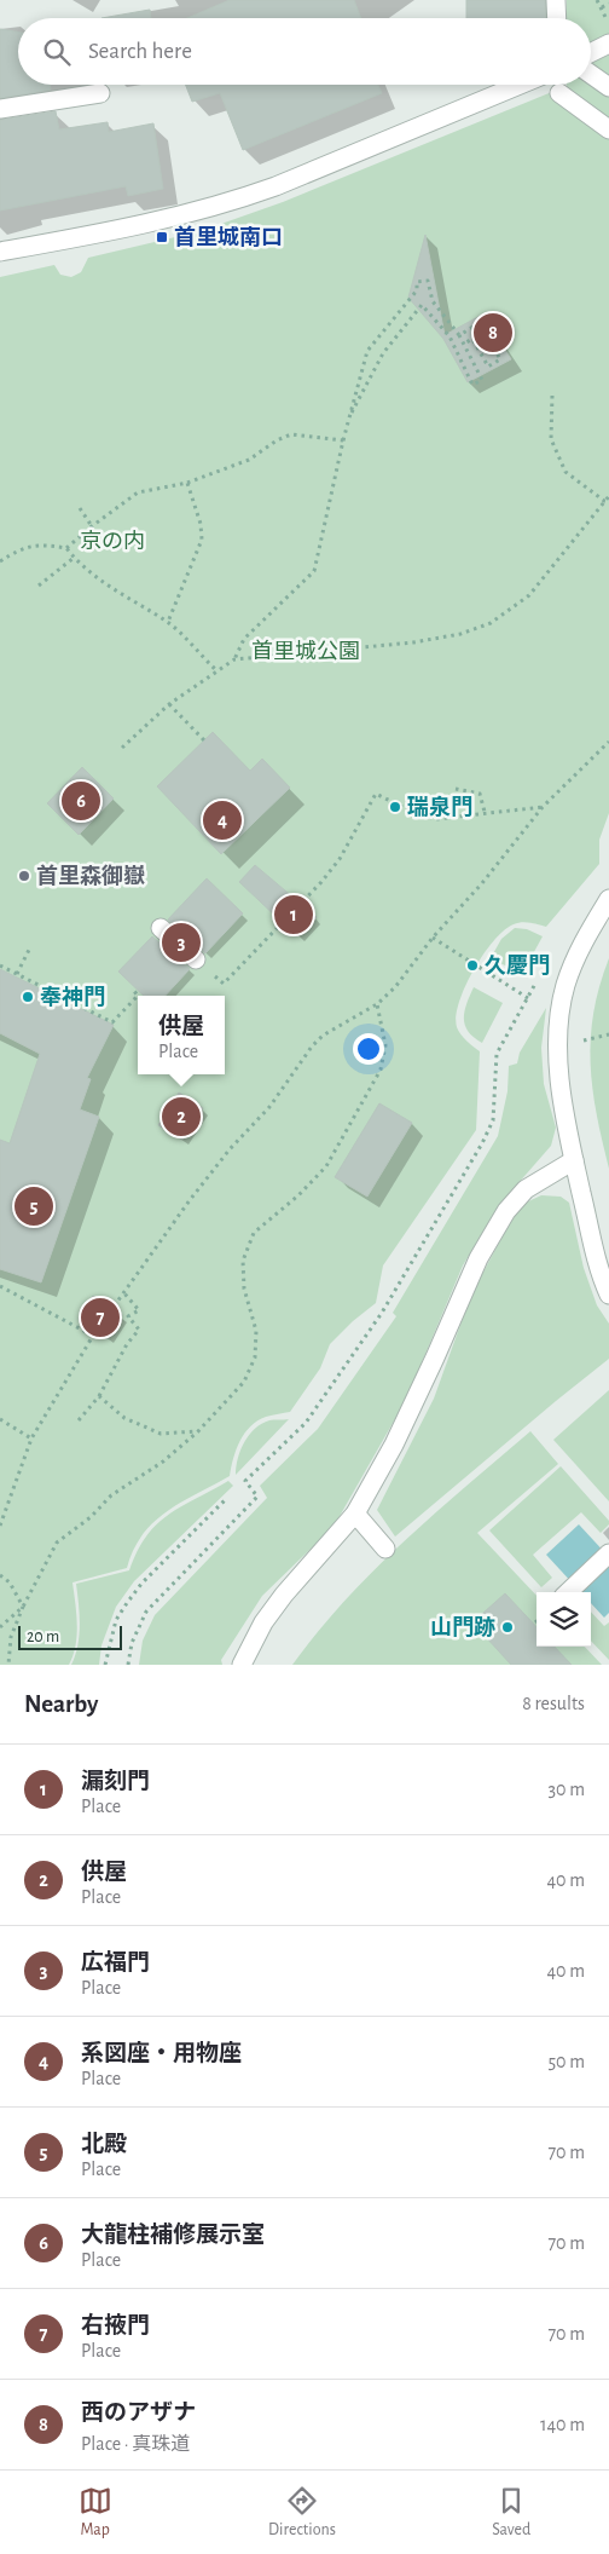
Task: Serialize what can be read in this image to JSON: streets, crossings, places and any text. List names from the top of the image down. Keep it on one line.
{"parks":["京の内","首里城公園"],"places":{"transit":["首里城南口"],"other":["瑞泉門","首里森御嶽","久慶門","奉神門","山門跡"]},"scale_bar":"20 m","page":{"search":"Search here","pins":["8","6","4","1","3","2","5","7"],"popup":["供屋","Place"],"scale":"20 m","heading":["Nearby","8 results"],"list":[{"mark":"1","name":"漏刻門","note":"Place","value":"30 m"},{"mark":"2","name":"供屋","note":"Place","value":"40 m"},{"mark":"3","name":"広福門","note":"Place","value":"40 m"},{"mark":"4","name":"系図座・用物座","note":"Place","value":"50 m"},{"mark":"5","name":"北殿","note":"Place","value":"70 m"},{"mark":"6","name":"大龍柱補修展示室","note":"Place","value":"70 m"},{"mark":"7","name":"右掖門","note":"Place","value":"70 m"},{"mark":"8","name":"西のアザナ","note":"Place · 真珠道","value":"140 m"}],"nav":["Map","Directions","Saved"]}}
